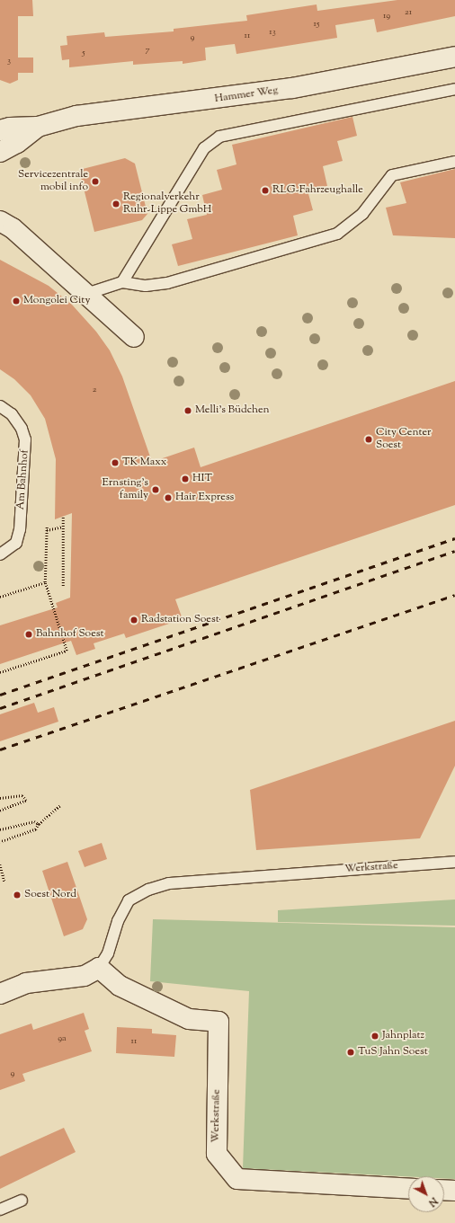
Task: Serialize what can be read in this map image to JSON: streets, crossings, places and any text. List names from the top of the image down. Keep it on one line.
{"streets":{"street":["Hammer Weg","Werkstraße"],"lane":["Am Bahnhof"]},"places":["Servicezentrale mobil info","RLG-Fahrzeughalle","Regionalverkehr Ruhr-Lippe GmbH","Mongolei City","Melli's Büdchen","City Center Soest","TK Maxx","HIT","Ernsting's family","Hair Express","Radstation Soest","Bahnhof Soest","Soest Nord","Jahnplatz","TuS Jahn Soest"],"house_numbers":["21","19","15","13","11","9","7","5","3","2","9a","11","9"],"north":"bottom right"}
